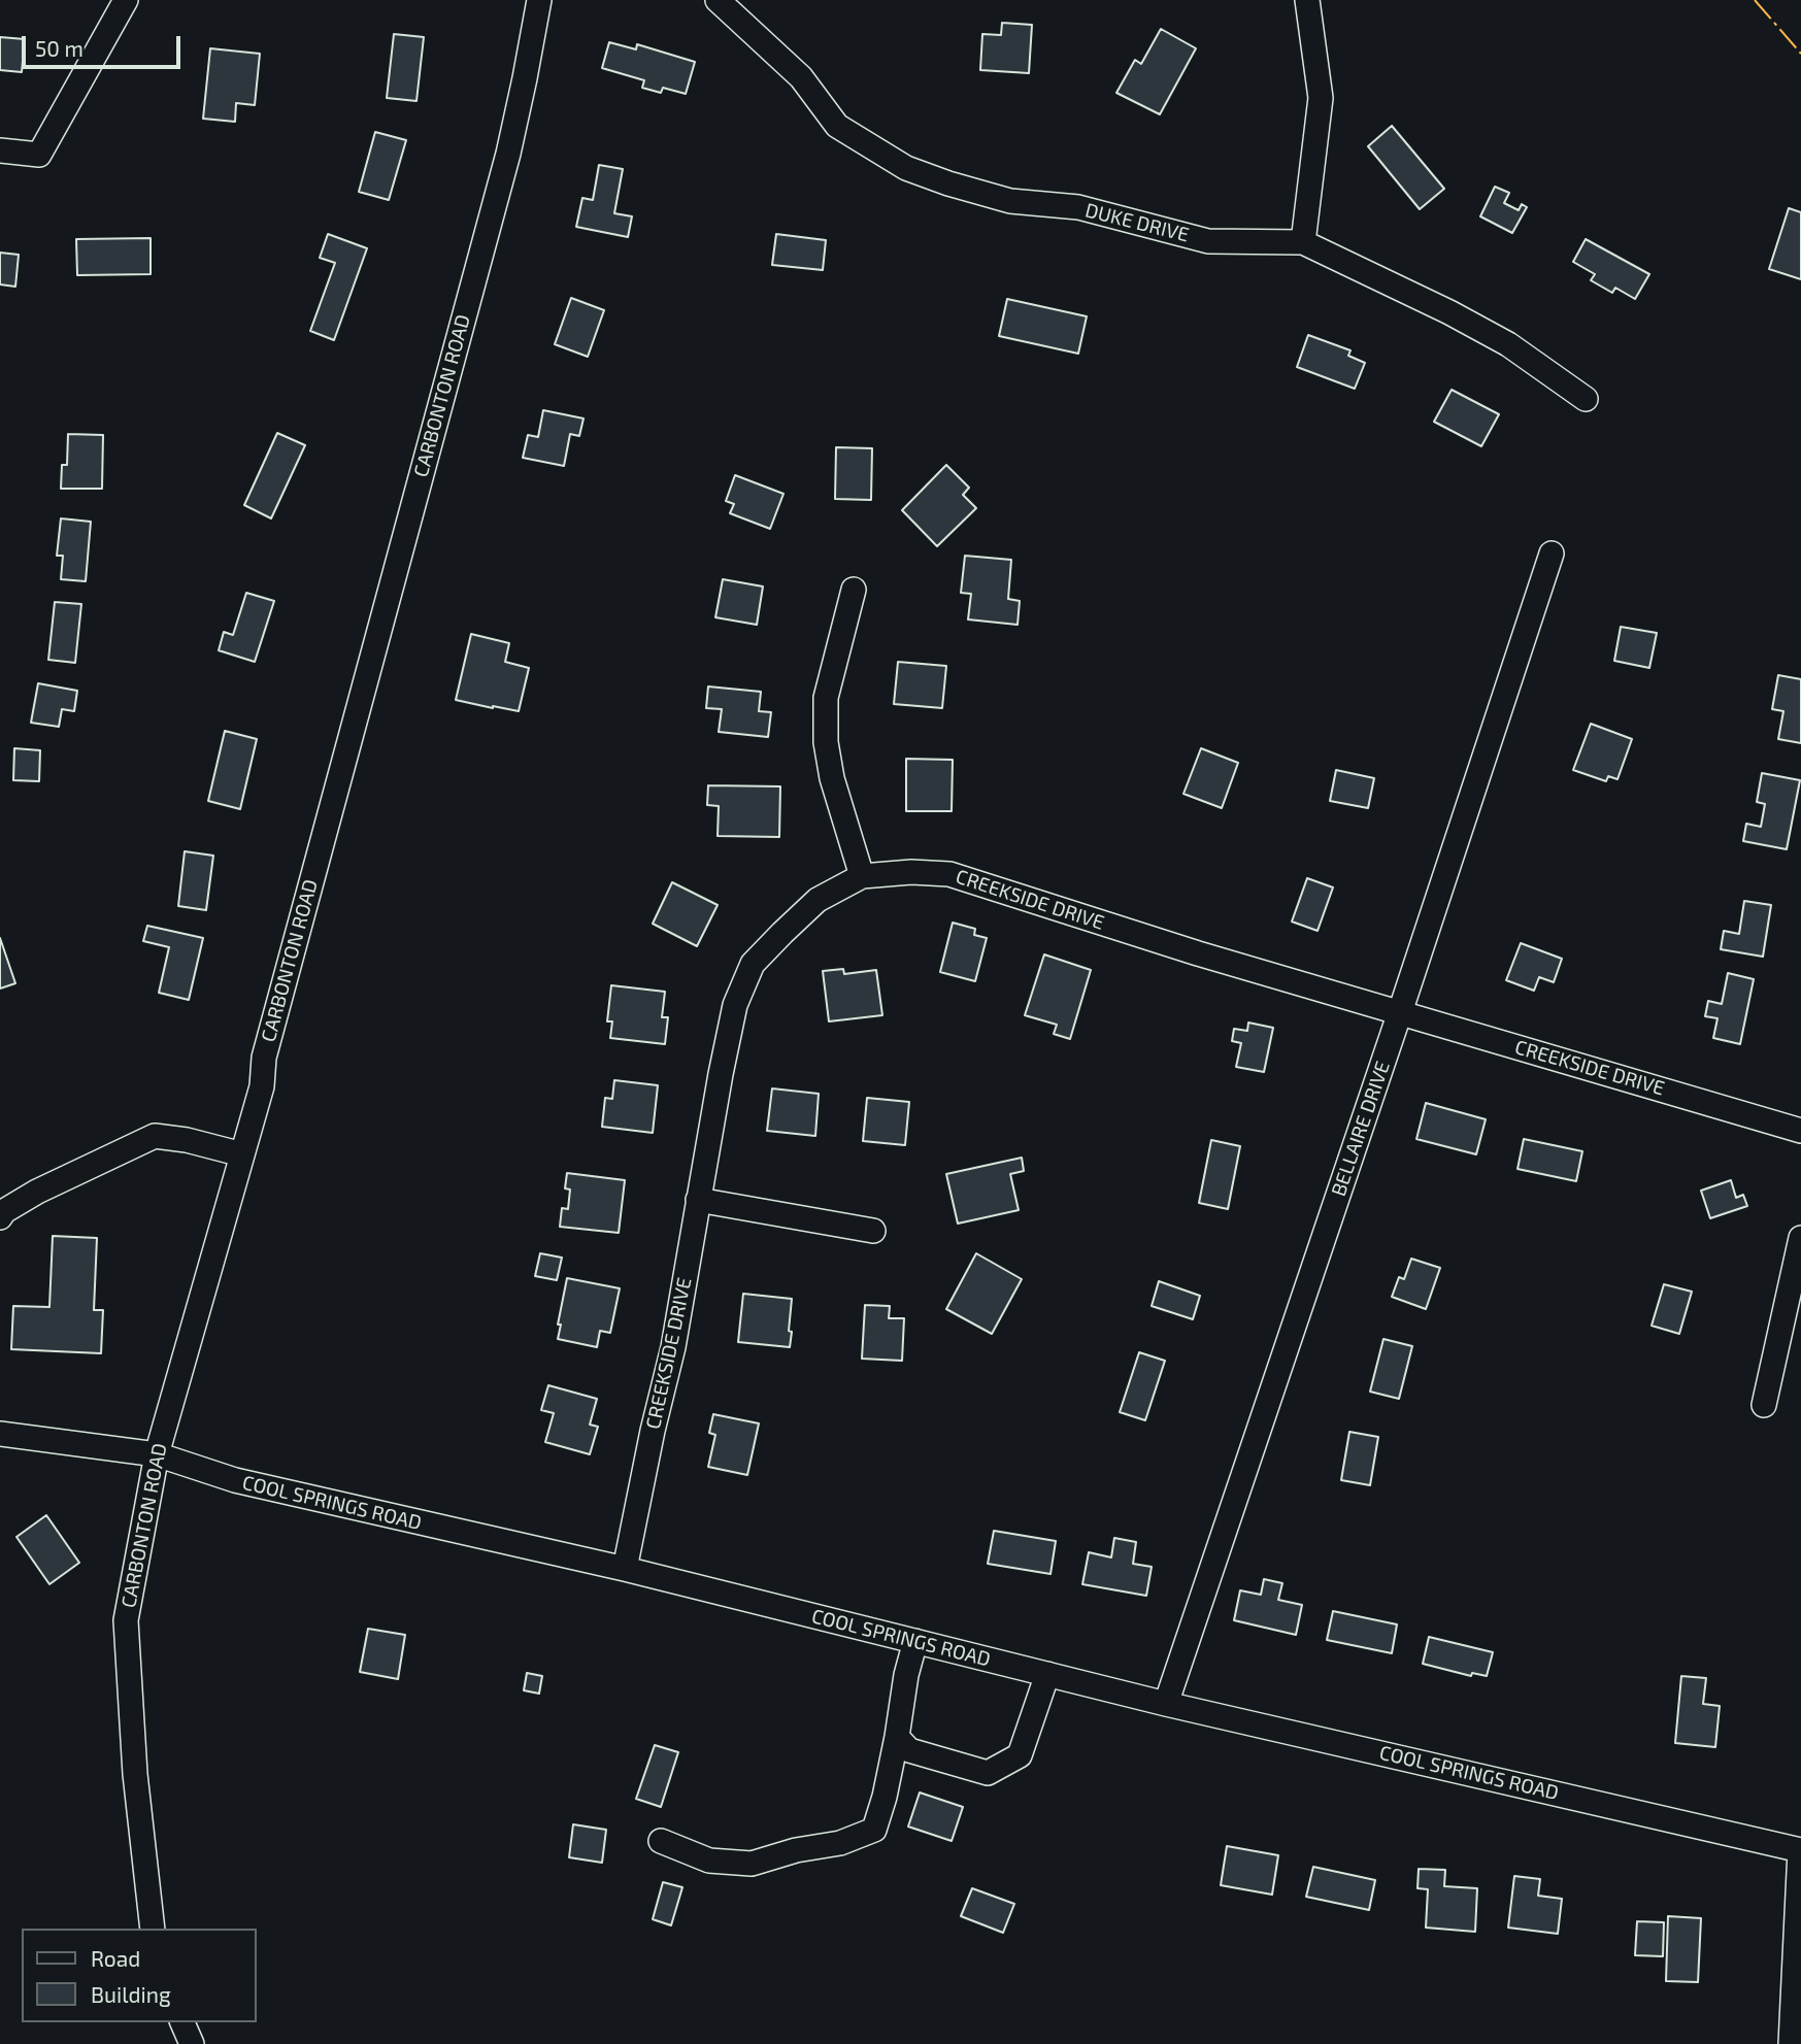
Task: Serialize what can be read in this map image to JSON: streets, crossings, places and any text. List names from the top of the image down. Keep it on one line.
{"streets":{"street":["DUKE DRIVE","CARBONTON ROAD","CREEKSIDE DRIVE","BELLAIRE DRIVE","COOL SPRINGS ROAD"]},"crossings":[["CARBONTON ROAD","COOL SPRINGS ROAD"],["CREEKSIDE DRIVE","BELLAIRE DRIVE"],["CREEKSIDE DRIVE","COOL SPRINGS ROAD"],["BELLAIRE DRIVE","COOL SPRINGS ROAD"]],"legend":["Road","Building"],"scale_bar":"50 m"}
